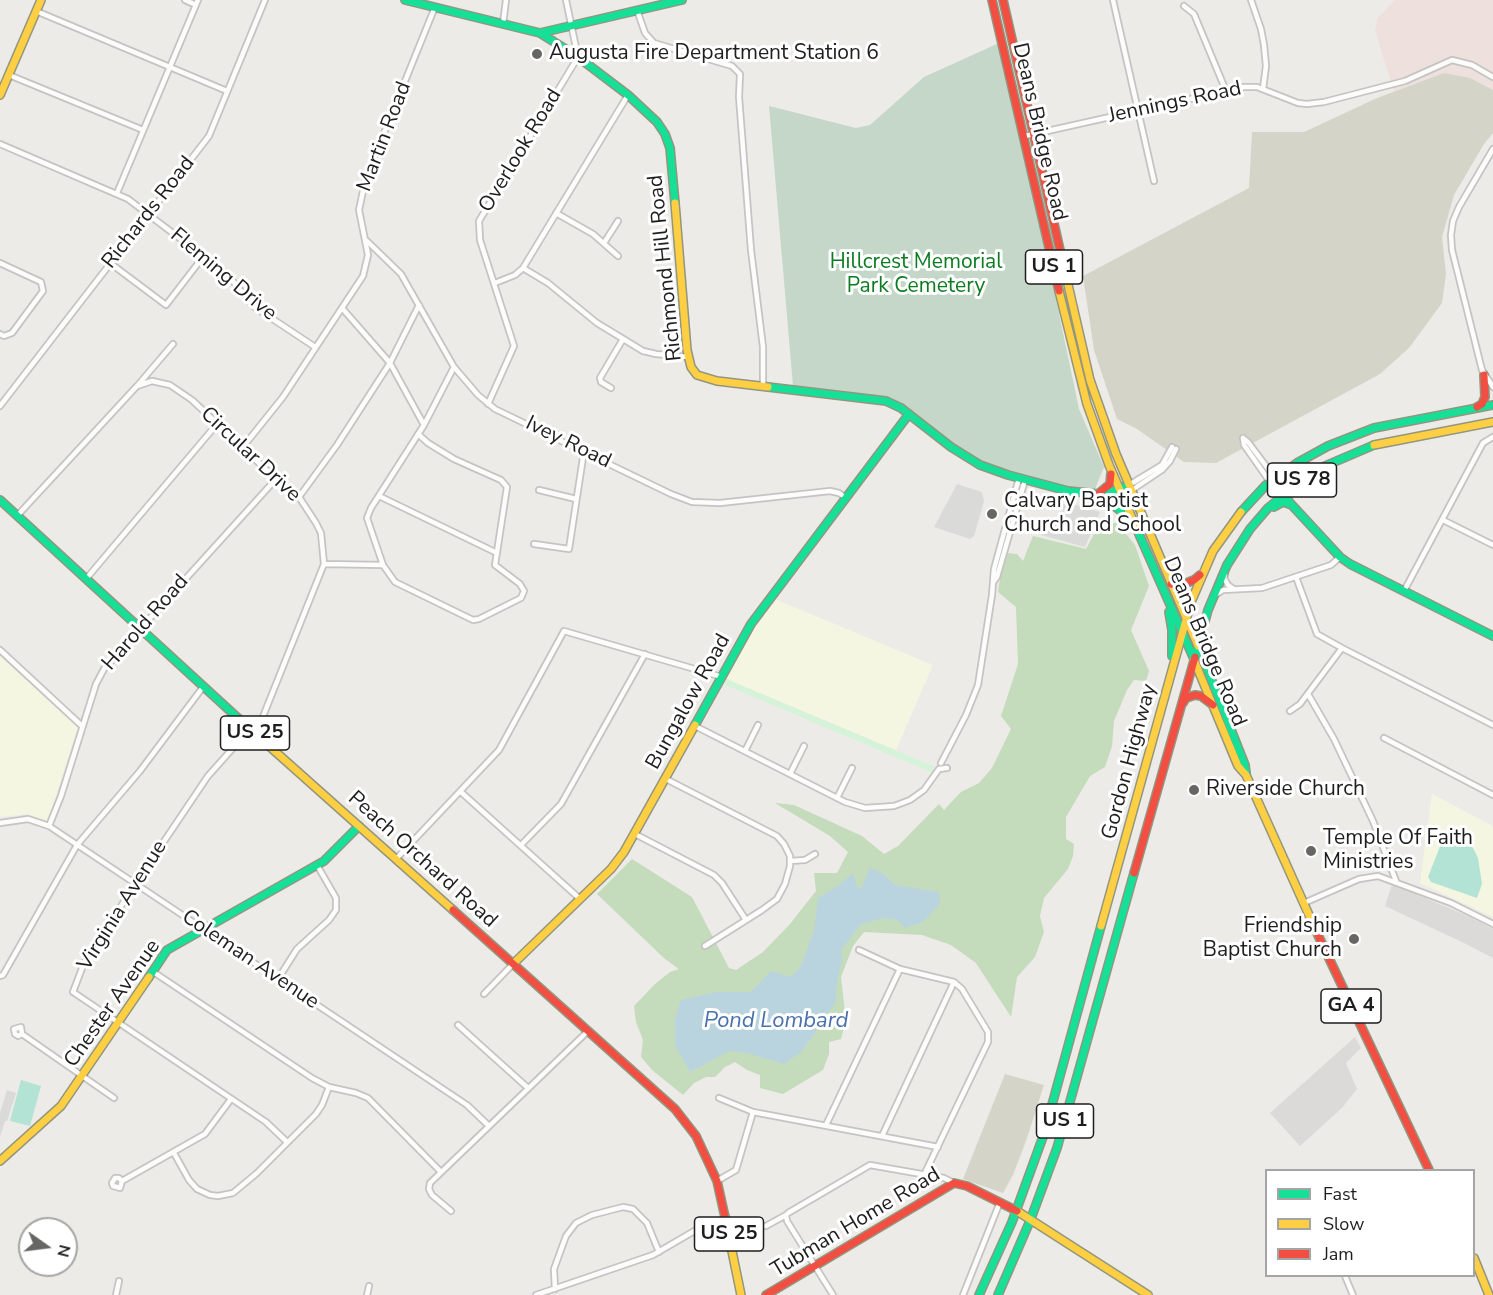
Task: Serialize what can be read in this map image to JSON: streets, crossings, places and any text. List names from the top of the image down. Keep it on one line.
{"streets":{"main road":["Deans Bridge Road","US 1","Richmond Hill Road","US 78","Bungalow Road","US 25","Gordon Highway","Peach Orchard Road","Chester Avenue","GA 4","Tubman Home Road"],"street":["Jennings Road","Martin Road","Overlook Road","Richards Road","Fleming Drive","Ivey Road","Circular Drive","Harold Road","Virginia Avenue","Coleman Avenue"]},"crossings":[["Jennings Road","Deans Bridge Road"],["Deans Bridge Road","US 1"],["Deans Bridge Road","Richmond Hill Road"],["Deans Bridge Road","Gordon Highway"],["Martin Road","Richmond Hill Road"],["Martin Road","Fleming Drive"],["Martin Road","Ivey Road"],["Martin Road","Circular Drive"],["Overlook Road","Richmond Hill Road"],["Overlook Road","Ivey Road"],["Richards Road","Fleming Drive"],["US 1","Gordon Highway"],["Richmond Hill Road","Bungalow Road"],["Ivey Road","Bungalow Road"],["Circular Drive","Harold Road"],["Circular Drive","Peach Orchard Road"],["Circular Drive","Virginia Avenue"],["Harold Road","Peach Orchard Road"],["Harold Road","Coleman Avenue"],["Bungalow Road","Peach Orchard Road"],["Gordon Highway","Tubman Home Road"],["Peach Orchard Road","Virginia Avenue"],["Peach Orchard Road","Chester Avenue"],["Virginia Avenue","Coleman Avenue"],["Virginia Avenue","Chester Avenue"],["Coleman Avenue","Chester Avenue"]],"water":["Pond Lombard"],"parks":["Hillcrest Memorial Park Cemetery"],"places":["Augusta Fire Department Station 6","Calvary Baptist Church and School","Riverside Church","Temple Of Faith Ministries","Friendship Baptist Church"],"legend":["Fast","Slow","Jam"],"north":"right"}
